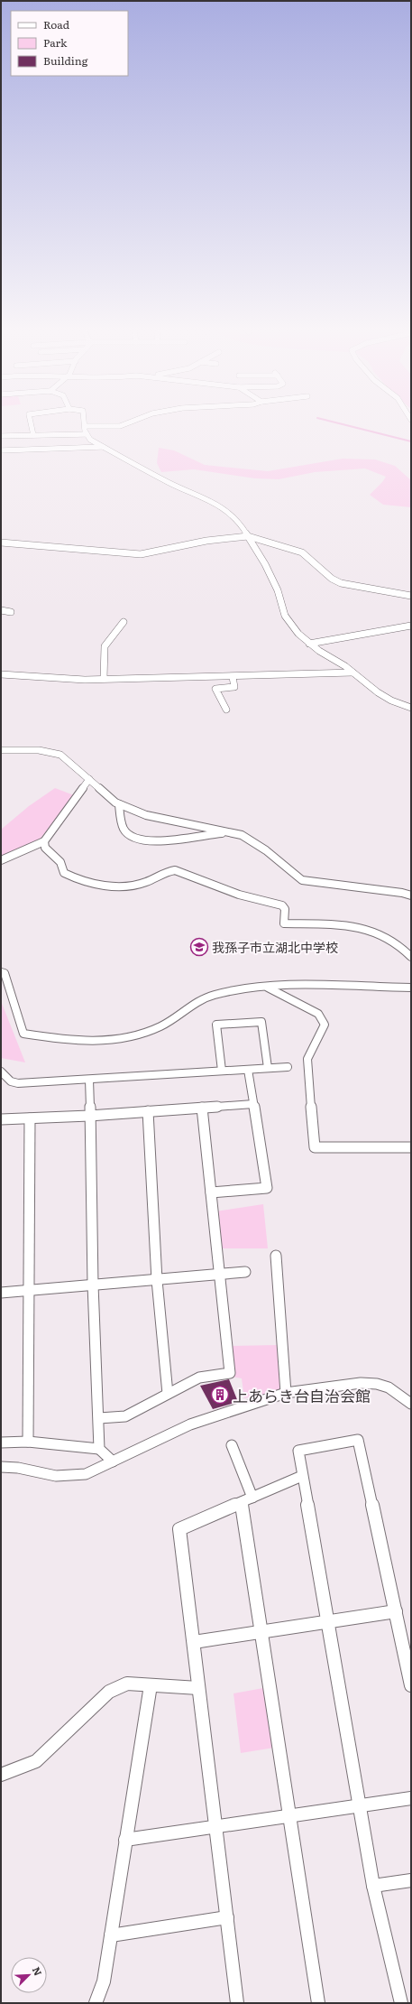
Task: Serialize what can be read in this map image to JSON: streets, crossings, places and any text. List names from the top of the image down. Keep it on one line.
{"places":{"school or university":["我孫子市立湖北中学校"],"building":["上あらき台自治会館"]},"legend":["Road","Park","Building"],"north":"top right"}
